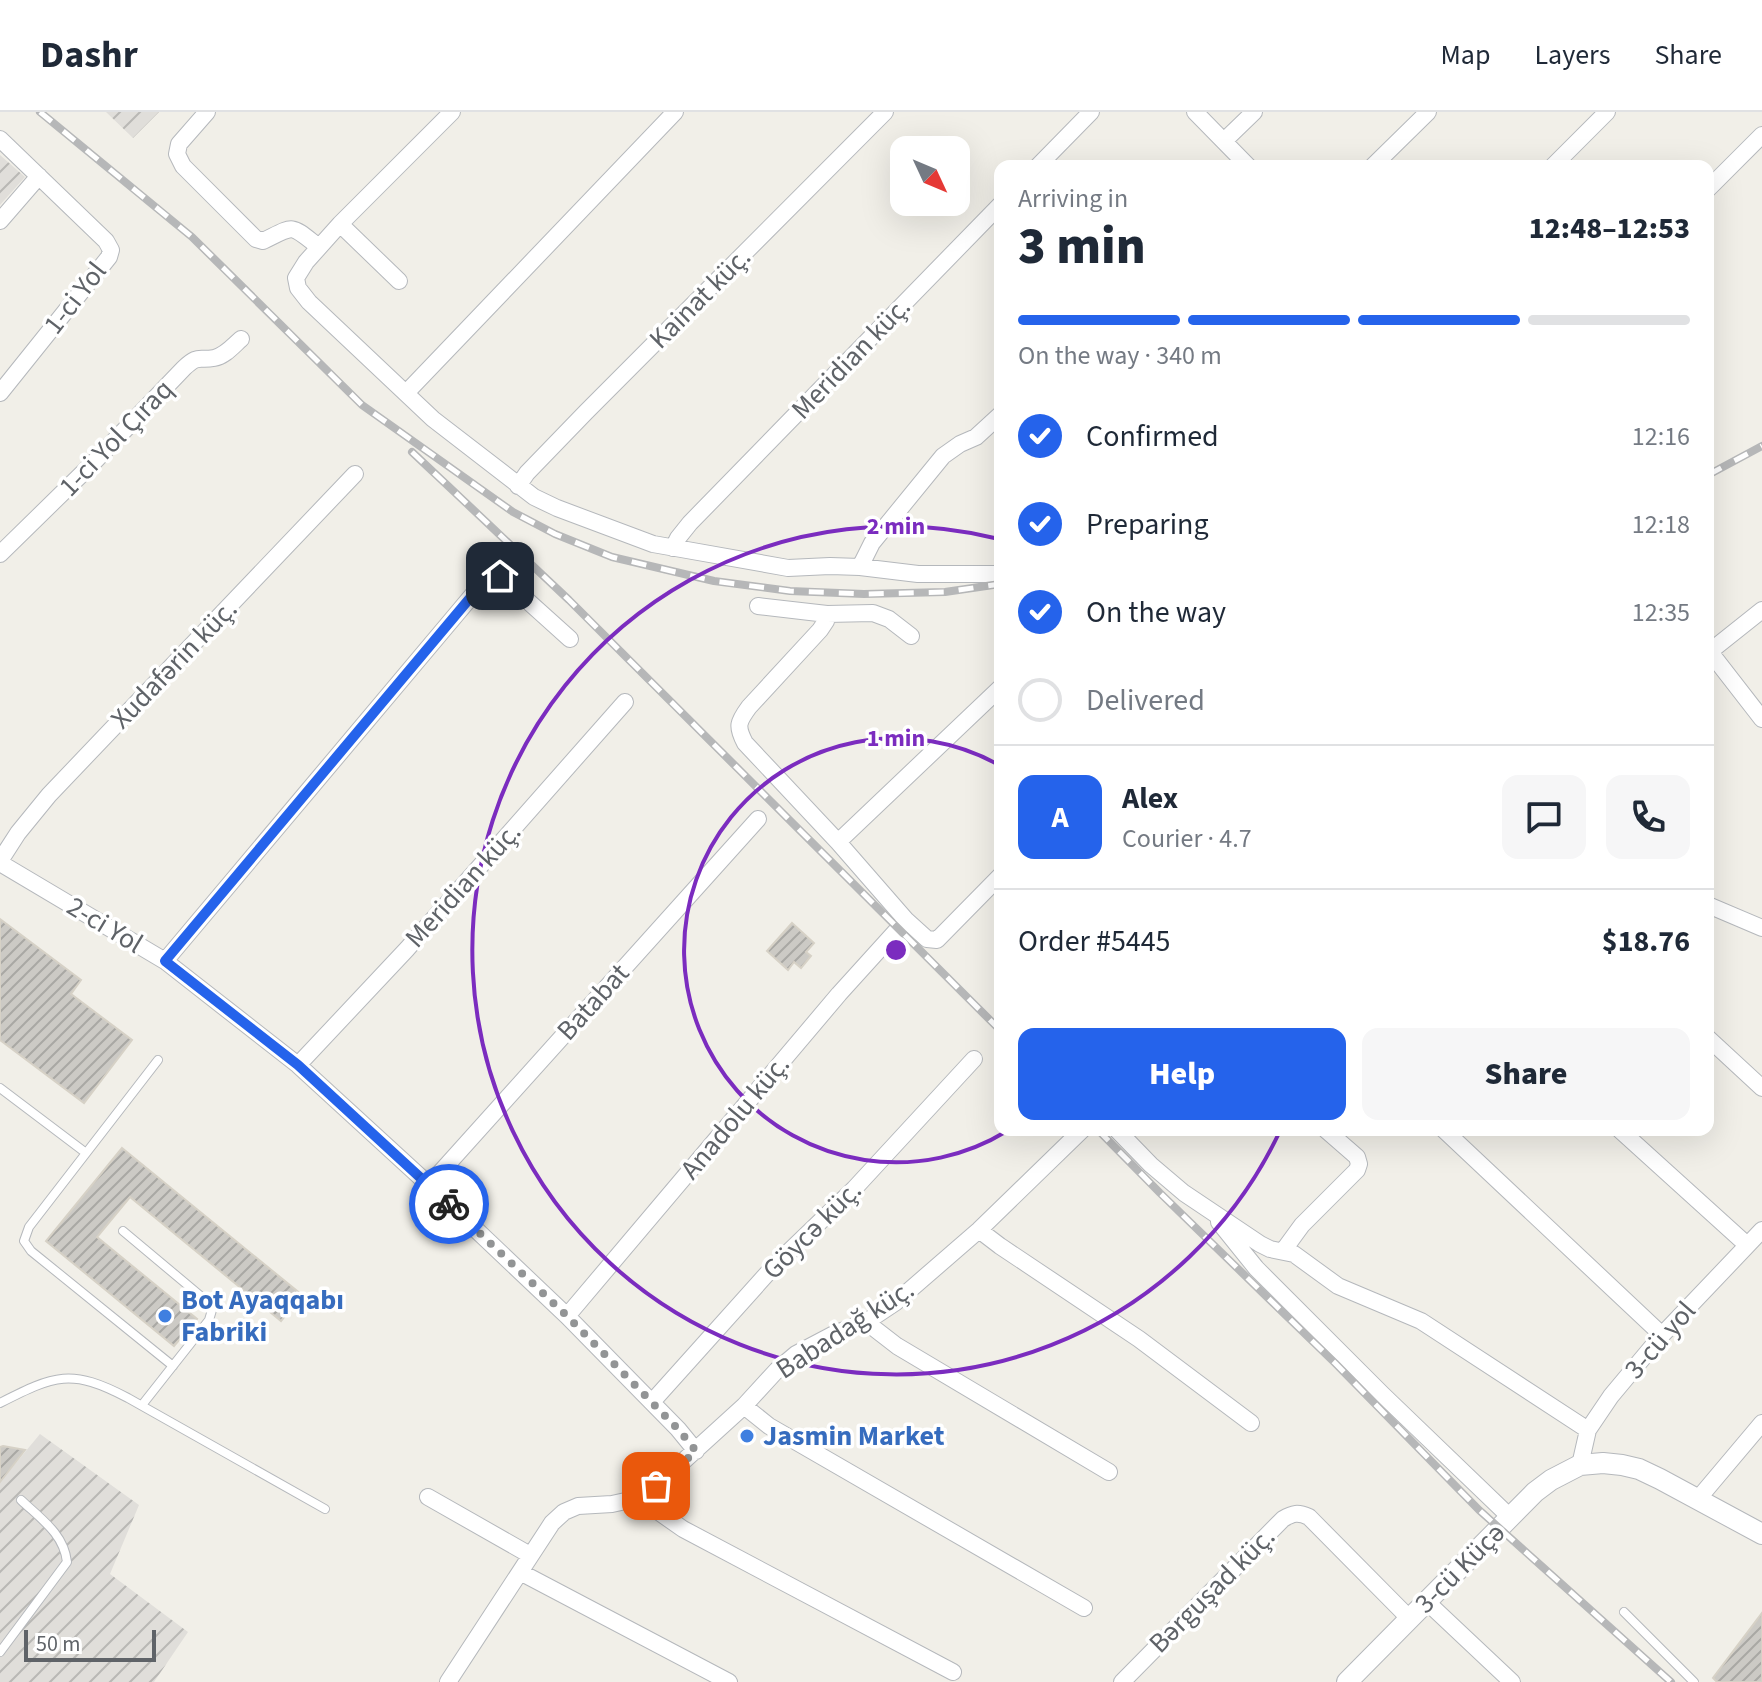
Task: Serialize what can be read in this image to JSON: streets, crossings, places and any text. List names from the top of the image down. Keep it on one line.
{"streets":{"street":["1-ci Yol","Kainat küç.","Meridian küç.","1-ci Yol Çıraq","Xudafərin küç.","2-ci Yol","Batabat","Anadolu küç.","Göycə küç.","Babadağ küç.","3-cü yol","3-cü Küçə","Bərguşad küç."]},"crossings":[["Meridian küç.","2-ci Yol"],["Xudafərin küç.","2-ci Yol"],["2-ci Yol","Batabat"],["2-ci Yol","Anadolu küç."],["2-ci Yol","Göycə küç."],["2-ci Yol","Babadağ küç."],["3-cü yol","3-cü Küçə"],["3-cü Küçə","Bərguşad küç."]],"places":["Bot Ayaqqabı Fabriki","Jasmin Market"],"scale_bar":"50 m","north":"bottom right","page":{"header":"Dashr","nav":["Map","Layers","Share"],"heading":["3 min","Arriving in","12:48–12:53"],"panel":["Alex","Courier · 4.7","Order #5445","$18.76"],"bar":"On the way · 340 m","list":[["Confirmed","12:16"],["Preparing","12:18"],["On the way","12:35"],"Delivered"],"round":"A","buttons":["Help","Share"],"scale":"50 m"},"rings":["2 min","1 min"]}
